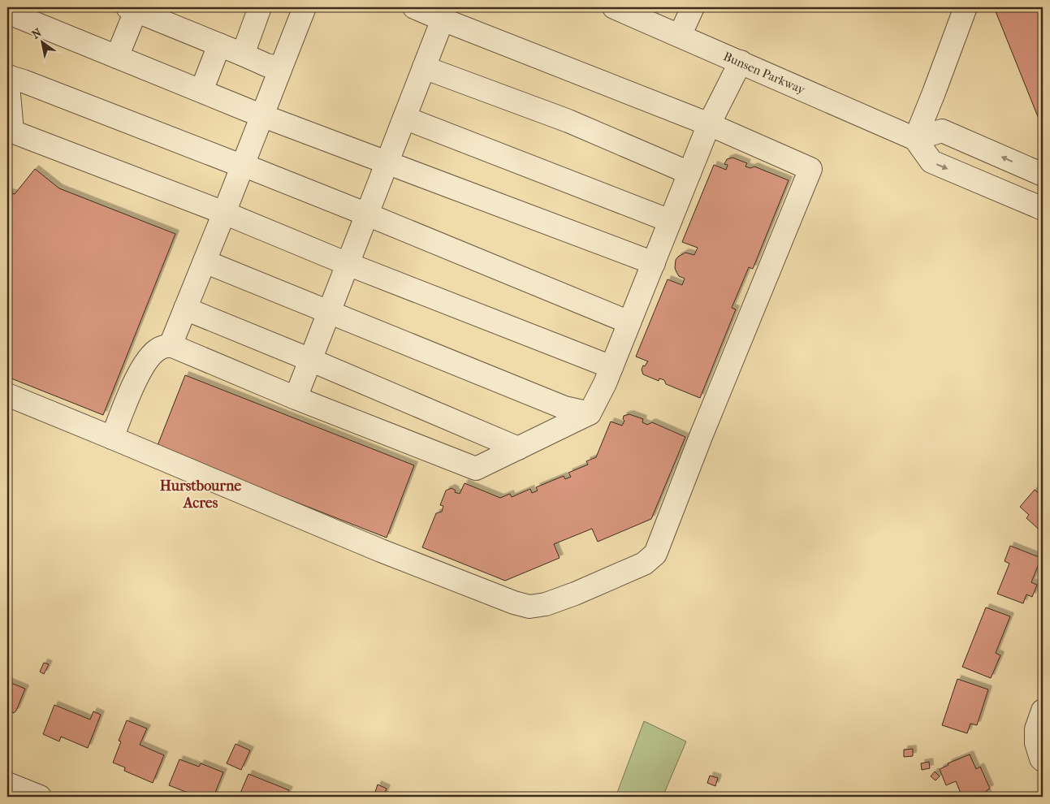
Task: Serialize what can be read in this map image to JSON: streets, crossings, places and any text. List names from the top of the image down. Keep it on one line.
{"streets":{"street":["Bunsen Parkway"]},"districts":["Hurstbourne Acres"],"north":"top left"}
